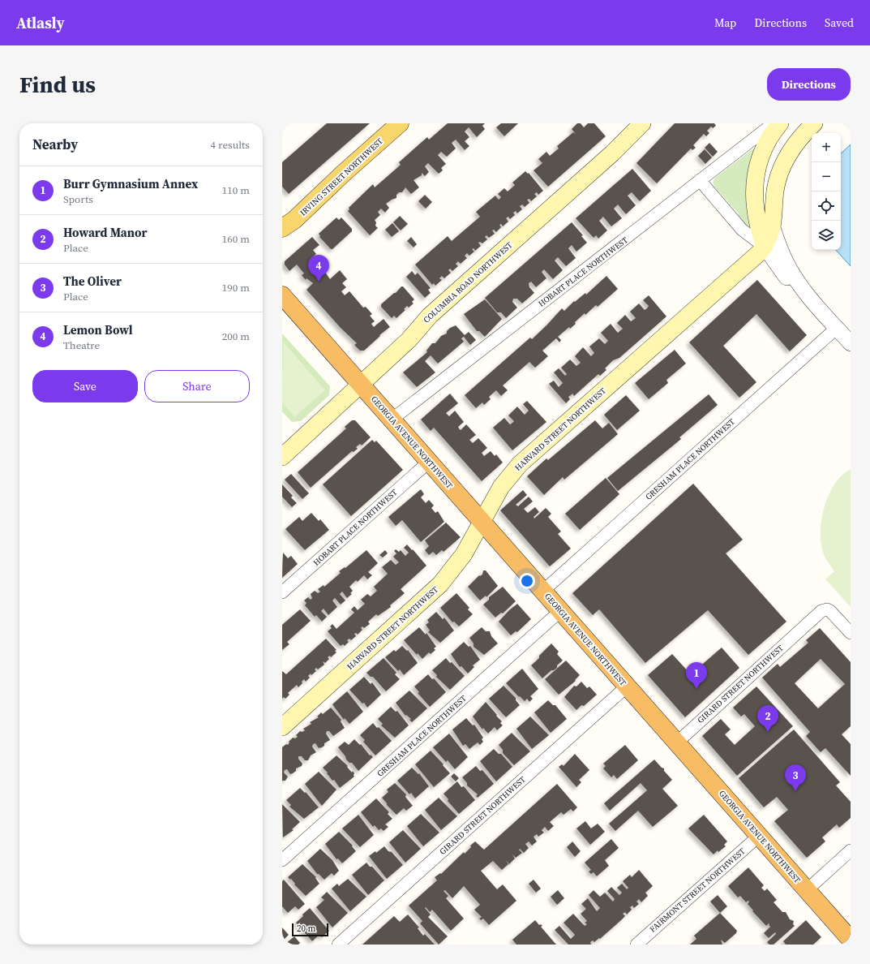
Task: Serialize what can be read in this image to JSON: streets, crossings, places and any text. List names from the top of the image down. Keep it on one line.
{"streets":{"highway":["GEORGIA AVENUE NORTHWEST"],"main road":["IRVING STREET NORTHWEST","COLUMBIA ROAD NORTHWEST","HARVARD STREET NORTHWEST"],"street":["HOBART PLACE NORTHWEST","GRESHAM PLACE NORTHWEST","GIRARD STREET NORTHWEST","FAIRMONT STREET NORTHWEST"]},"crossings":[["HOBART PLACE NORTHWEST","GEORGIA AVENUE NORTHWEST"],["COLUMBIA ROAD NORTHWEST","GEORGIA AVENUE NORTHWEST"],["HARVARD STREET NORTHWEST","GEORGIA AVENUE NORTHWEST"],["GEORGIA AVENUE NORTHWEST","GRESHAM PLACE NORTHWEST"],["GEORGIA AVENUE NORTHWEST","GIRARD STREET NORTHWEST"],["GEORGIA AVENUE NORTHWEST","FAIRMONT STREET NORTHWEST"]],"scale_bar":"20 m","page":{"header":"Atlasly","nav":["Map","Directions","Saved"],"buttons":["Directions",["Save","Share"]],"title":"Find us","heading":["Nearby","4 results"],"map_buttons":["+","−"],"list":[{"mark":"1","name":"Burr Gymnasium Annex","note":"Sports","value":"110 m"},{"mark":"2","name":"Howard Manor","note":"Place","value":"160 m"},{"mark":"3","name":"The Oliver","note":"Place","value":"190 m"},{"mark":"4","name":"Lemon Bowl","note":"Theatre","value":"200 m"}],"pins":["4","1","2","3"],"scale":"20 m"}}
